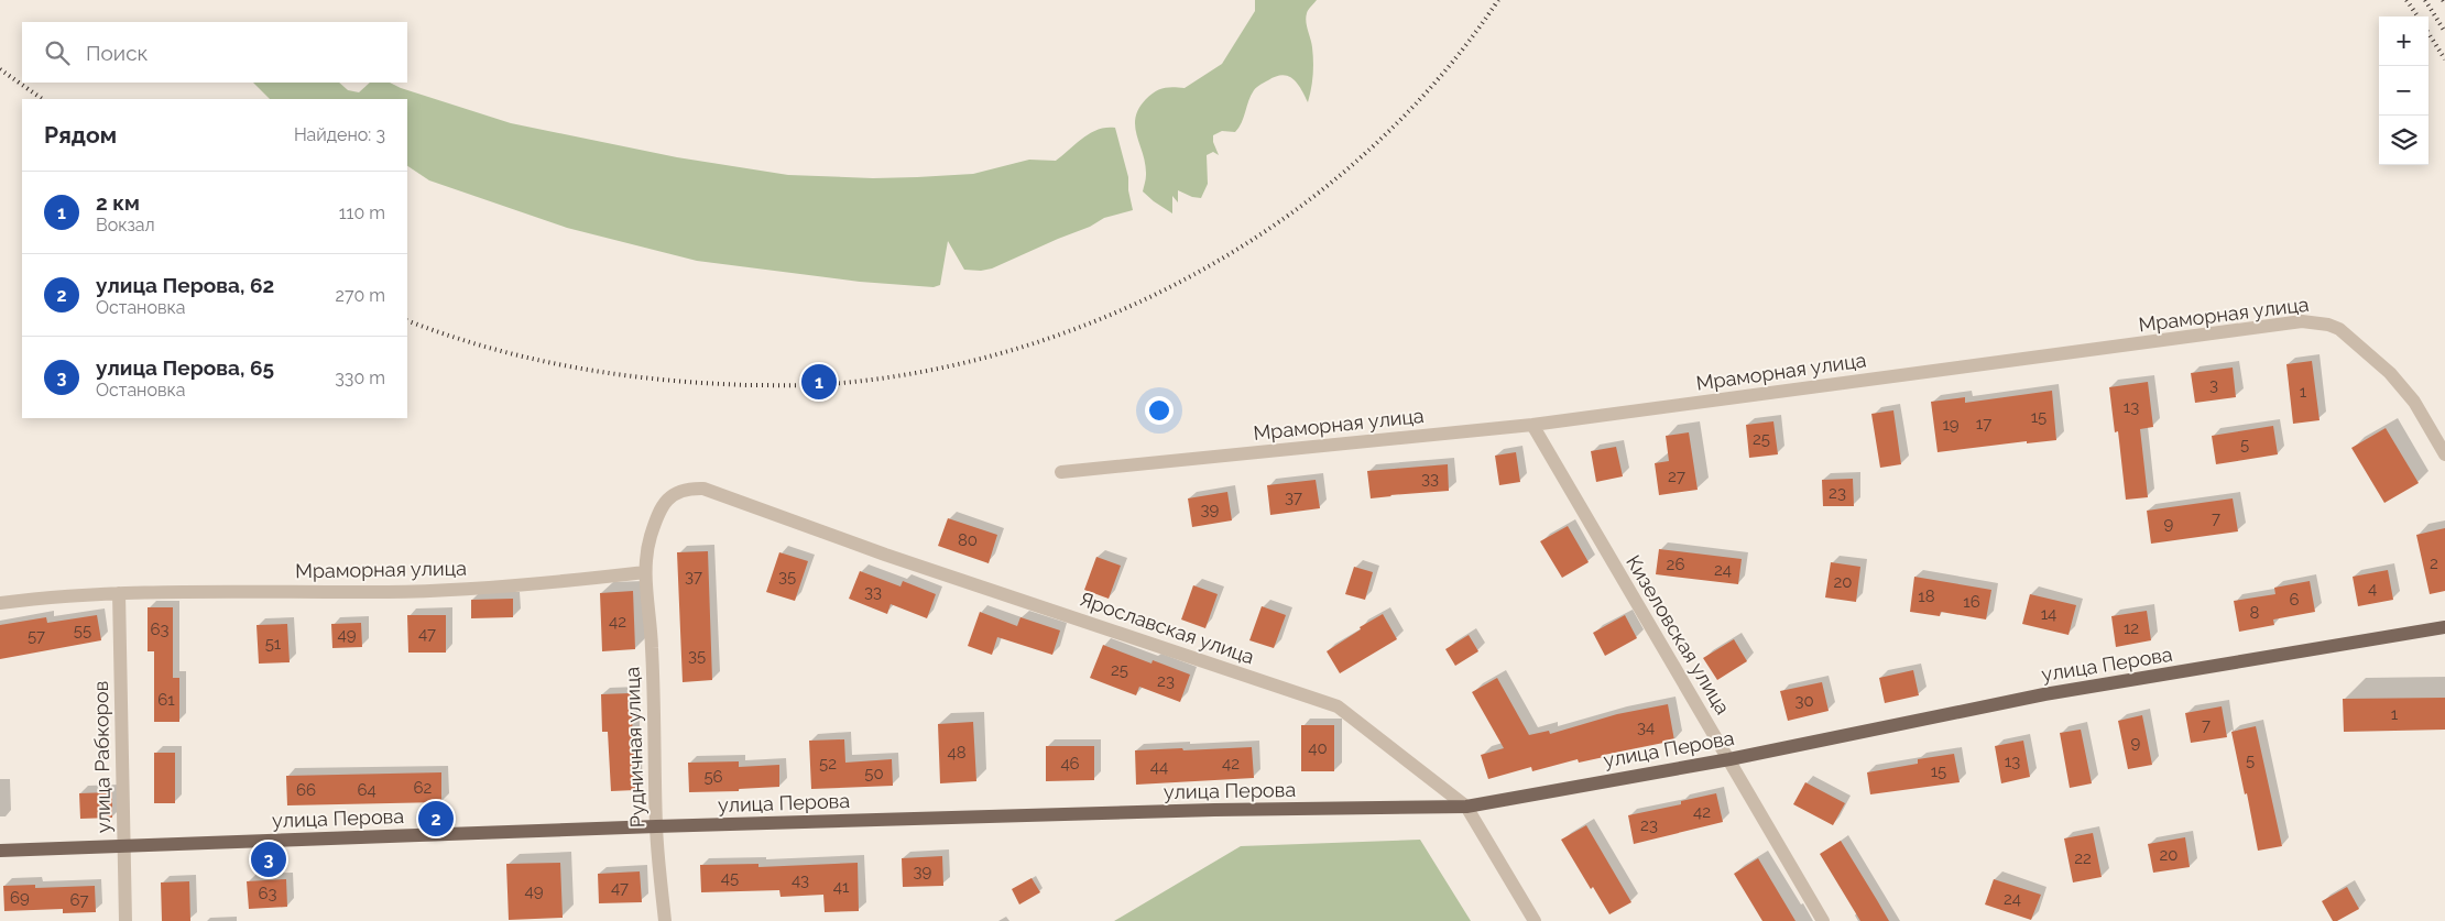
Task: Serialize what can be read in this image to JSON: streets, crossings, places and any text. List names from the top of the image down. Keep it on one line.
{"streets":{"main road":["улица Перова"],"street":["Мраморная улица","Ярославская улица","Кизеловская улица","Рудничная улица","улица Рабкоров"]},"crossings":[["Мраморная улица","Ярославская улица"],["Мраморная улица","Кизеловская улица"],["Мраморная улица","Рудничная улица"],["Мраморная улица","улица Рабкоров"],["Ярославская улица","улица Перова"],["Ярославская улица","Рудничная улица"],["Кизеловская улица","улица Перова"],["улица Перова","Рудничная улица"],["улица Перова","улица Рабкоров"]],"house_numbers":["3","1","13","15","17","19","25","5","27","33","23","37","39","7","9","80","2","26","24","37","35","20","4","33","18","6","16","8","14","42","12","63","55","47","49","57","51","35","25","23","61","30","1","7","34","9","40","48","5","13","52","46","42","44","15","50","56","62","66","64","42","23","20","22","39","45","43","41","47","49","63","69","24","67"],"page":{"map_buttons":["+","−"],"search":"Поиск","heading":["Рядом","Найдено: 3"],"list":[{"mark":"1","name":"2 км","note":"Вокзал","value":"110 m"},{"mark":"2","name":"улица Перова, 62","note":"Остановка","value":"270 m"},{"mark":"3","name":"улица Перова, 65","note":"Остановка","value":"330 m"}],"pins":["1","2","3"]}}
